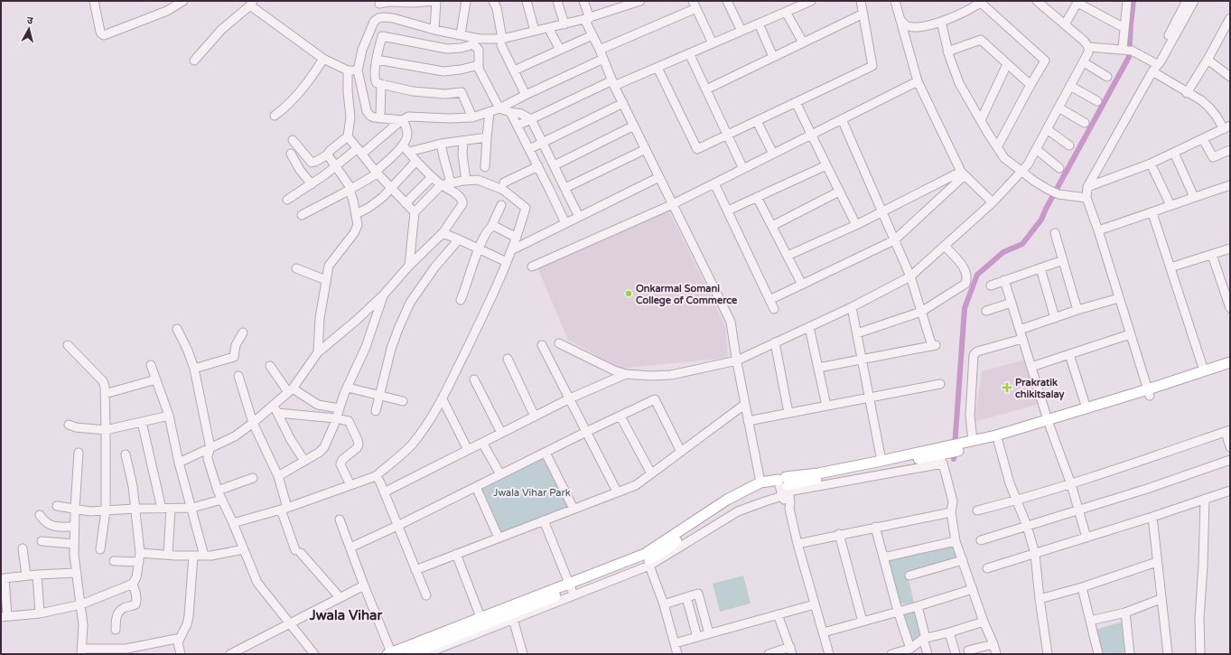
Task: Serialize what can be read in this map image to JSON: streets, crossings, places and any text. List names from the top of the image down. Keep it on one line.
{"districts":["Jwala Vihar"],"parks":["Jwala Vihar Park"],"places":{"other":["Onkarmal Somani College of Commerce"],"health":["Prakratik chikitsalay"]},"north":"top"}
